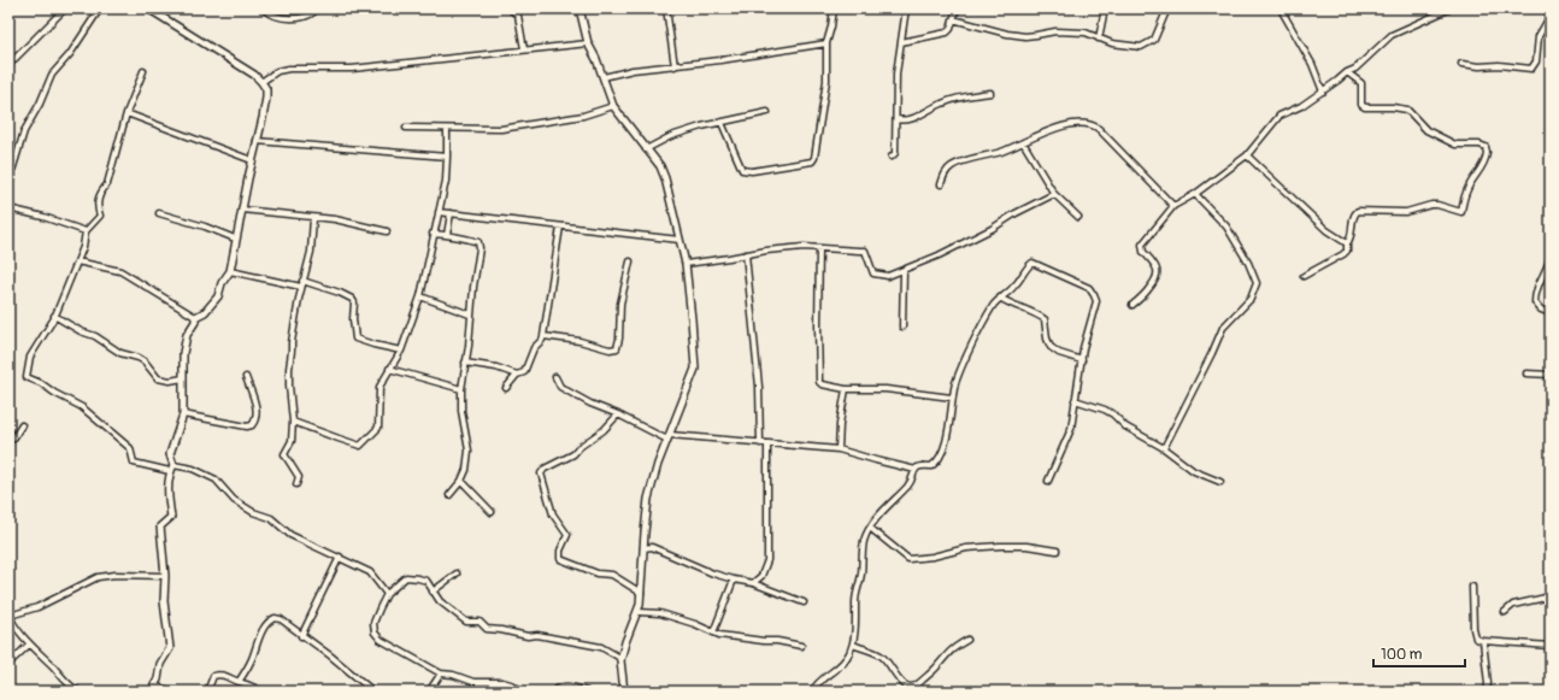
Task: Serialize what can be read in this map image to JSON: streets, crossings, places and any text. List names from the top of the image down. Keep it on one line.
{"scale_bar":"100 m"}
